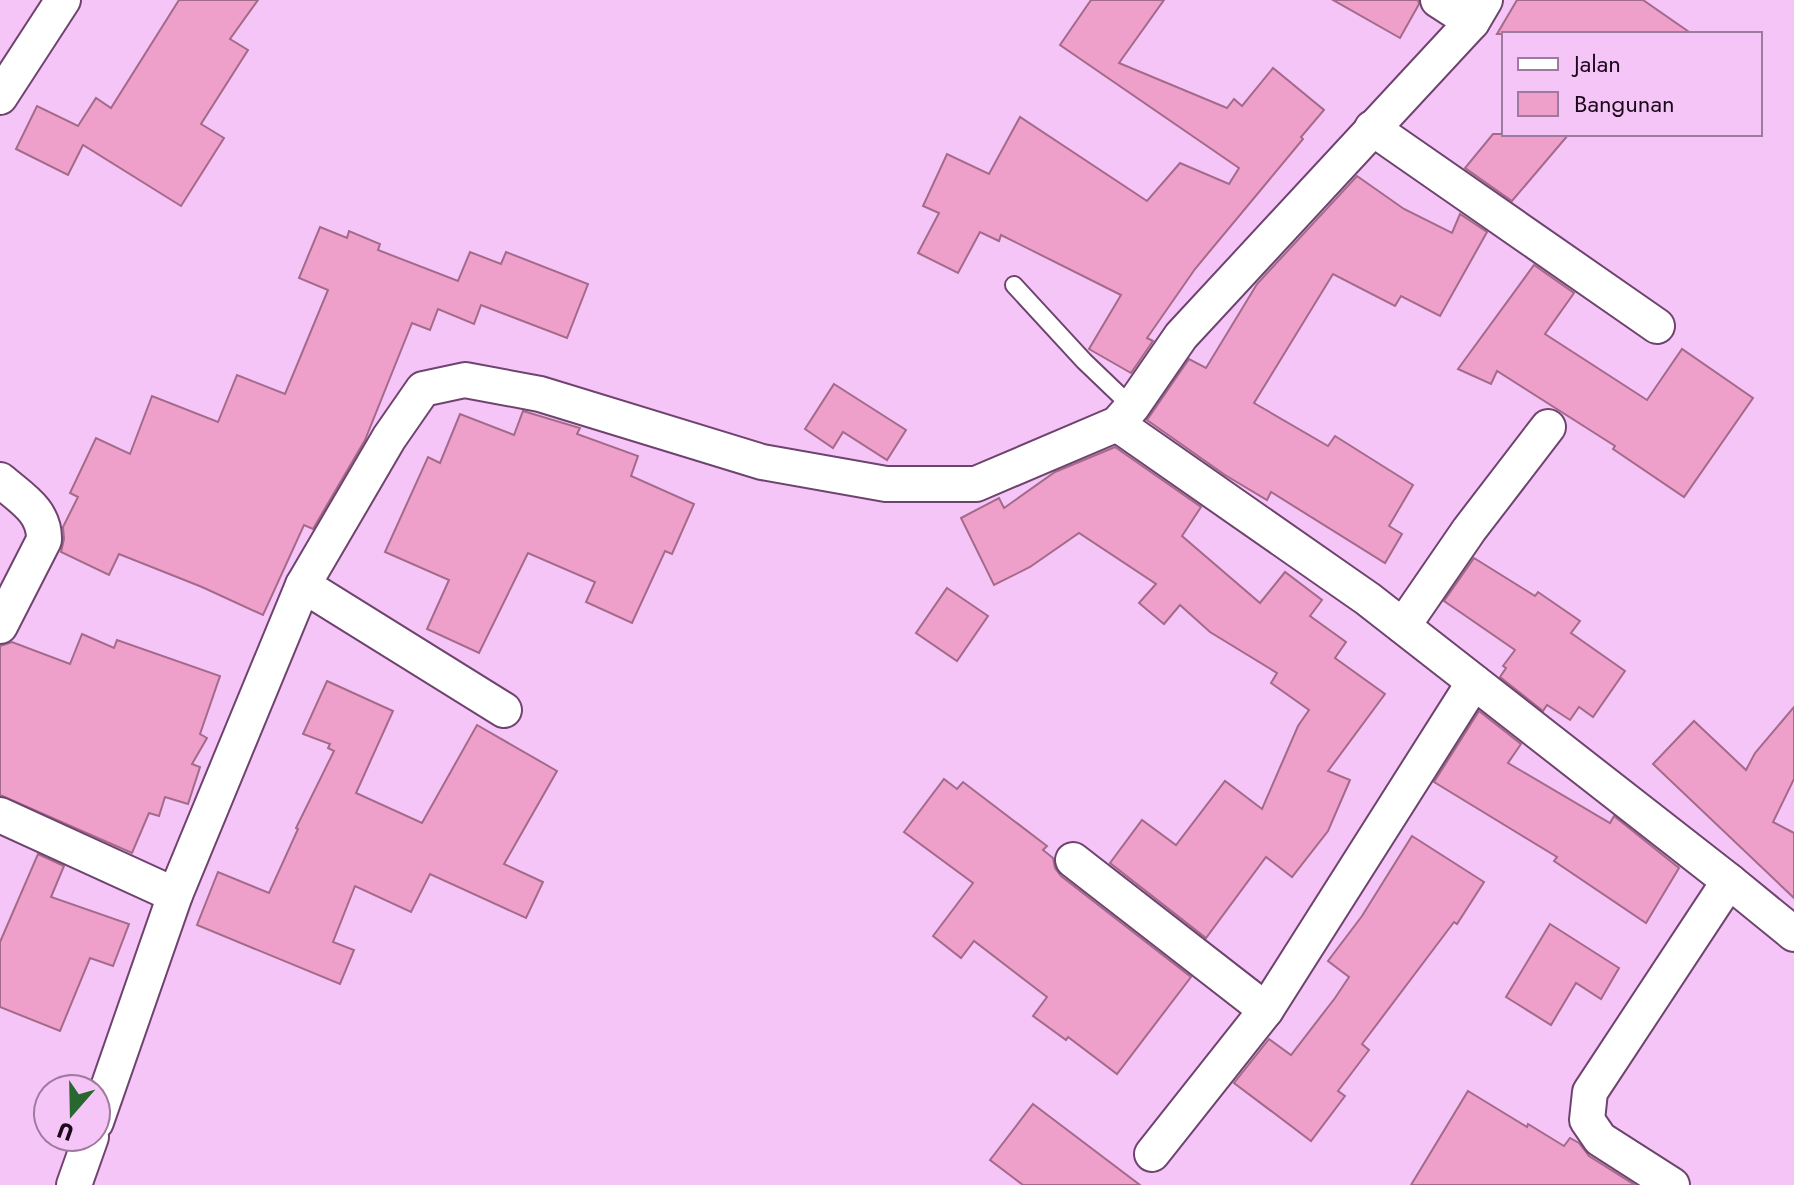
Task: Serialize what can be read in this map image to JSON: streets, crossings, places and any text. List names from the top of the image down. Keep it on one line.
{"legend":["Jalan","Bangunan"],"north":"bottom"}
